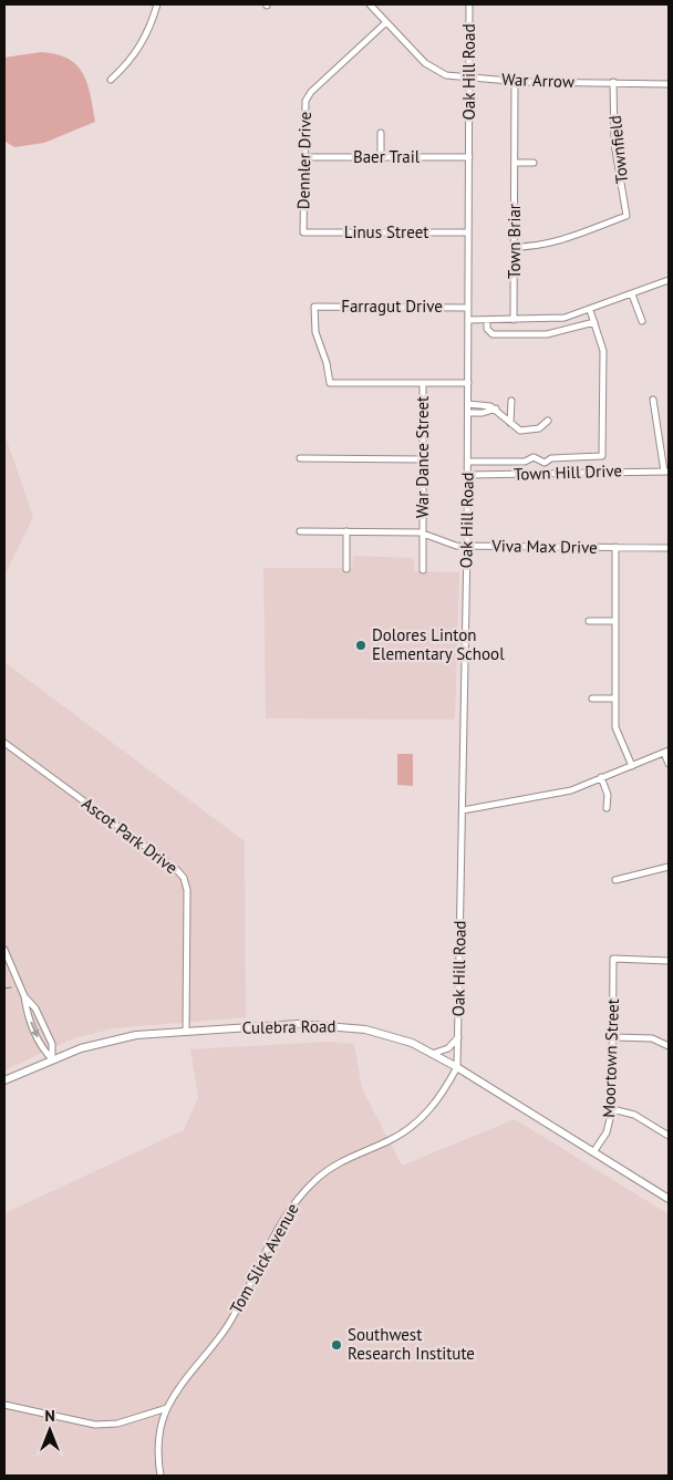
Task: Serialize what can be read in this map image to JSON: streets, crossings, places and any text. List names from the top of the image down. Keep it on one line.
{"streets":{"main road":["Culebra Road"],"street":["Oak Hill Road","War Arrow","Townfield","Baer Trail","Dennler Drive","Linus Street","Town Briar","Farragut Drive","War Dance Street","Town Hill Drive","Viva Max Drive","Ascot Park Drive","Moortown Street","Tom Slick Avenue"]},"crossings":[["Oak Hill Road","War Arrow"],["Oak Hill Road","Baer Trail"],["Oak Hill Road","Linus Street"],["Oak Hill Road","Farragut Drive"],["Oak Hill Road","Town Hill Drive"],["Oak Hill Road","Viva Max Drive"],["Oak Hill Road","Culebra Road"],["Oak Hill Road","Tom Slick Avenue"],["War Arrow","Townfield"],["War Arrow","Dennler Drive"],["War Arrow","Town Briar"],["Townfield","Town Briar"],["Baer Trail","Dennler Drive"],["Dennler Drive","Linus Street"],["Farragut Drive","War Dance Street"],["War Dance Street","Viva Max Drive"],["Ascot Park Drive","Culebra Road"],["Culebra Road","Moortown Street"],["Culebra Road","Tom Slick Avenue"]],"places":["Dolores Linton Elementary School","Southwest Research Institute"],"north":"top"}
